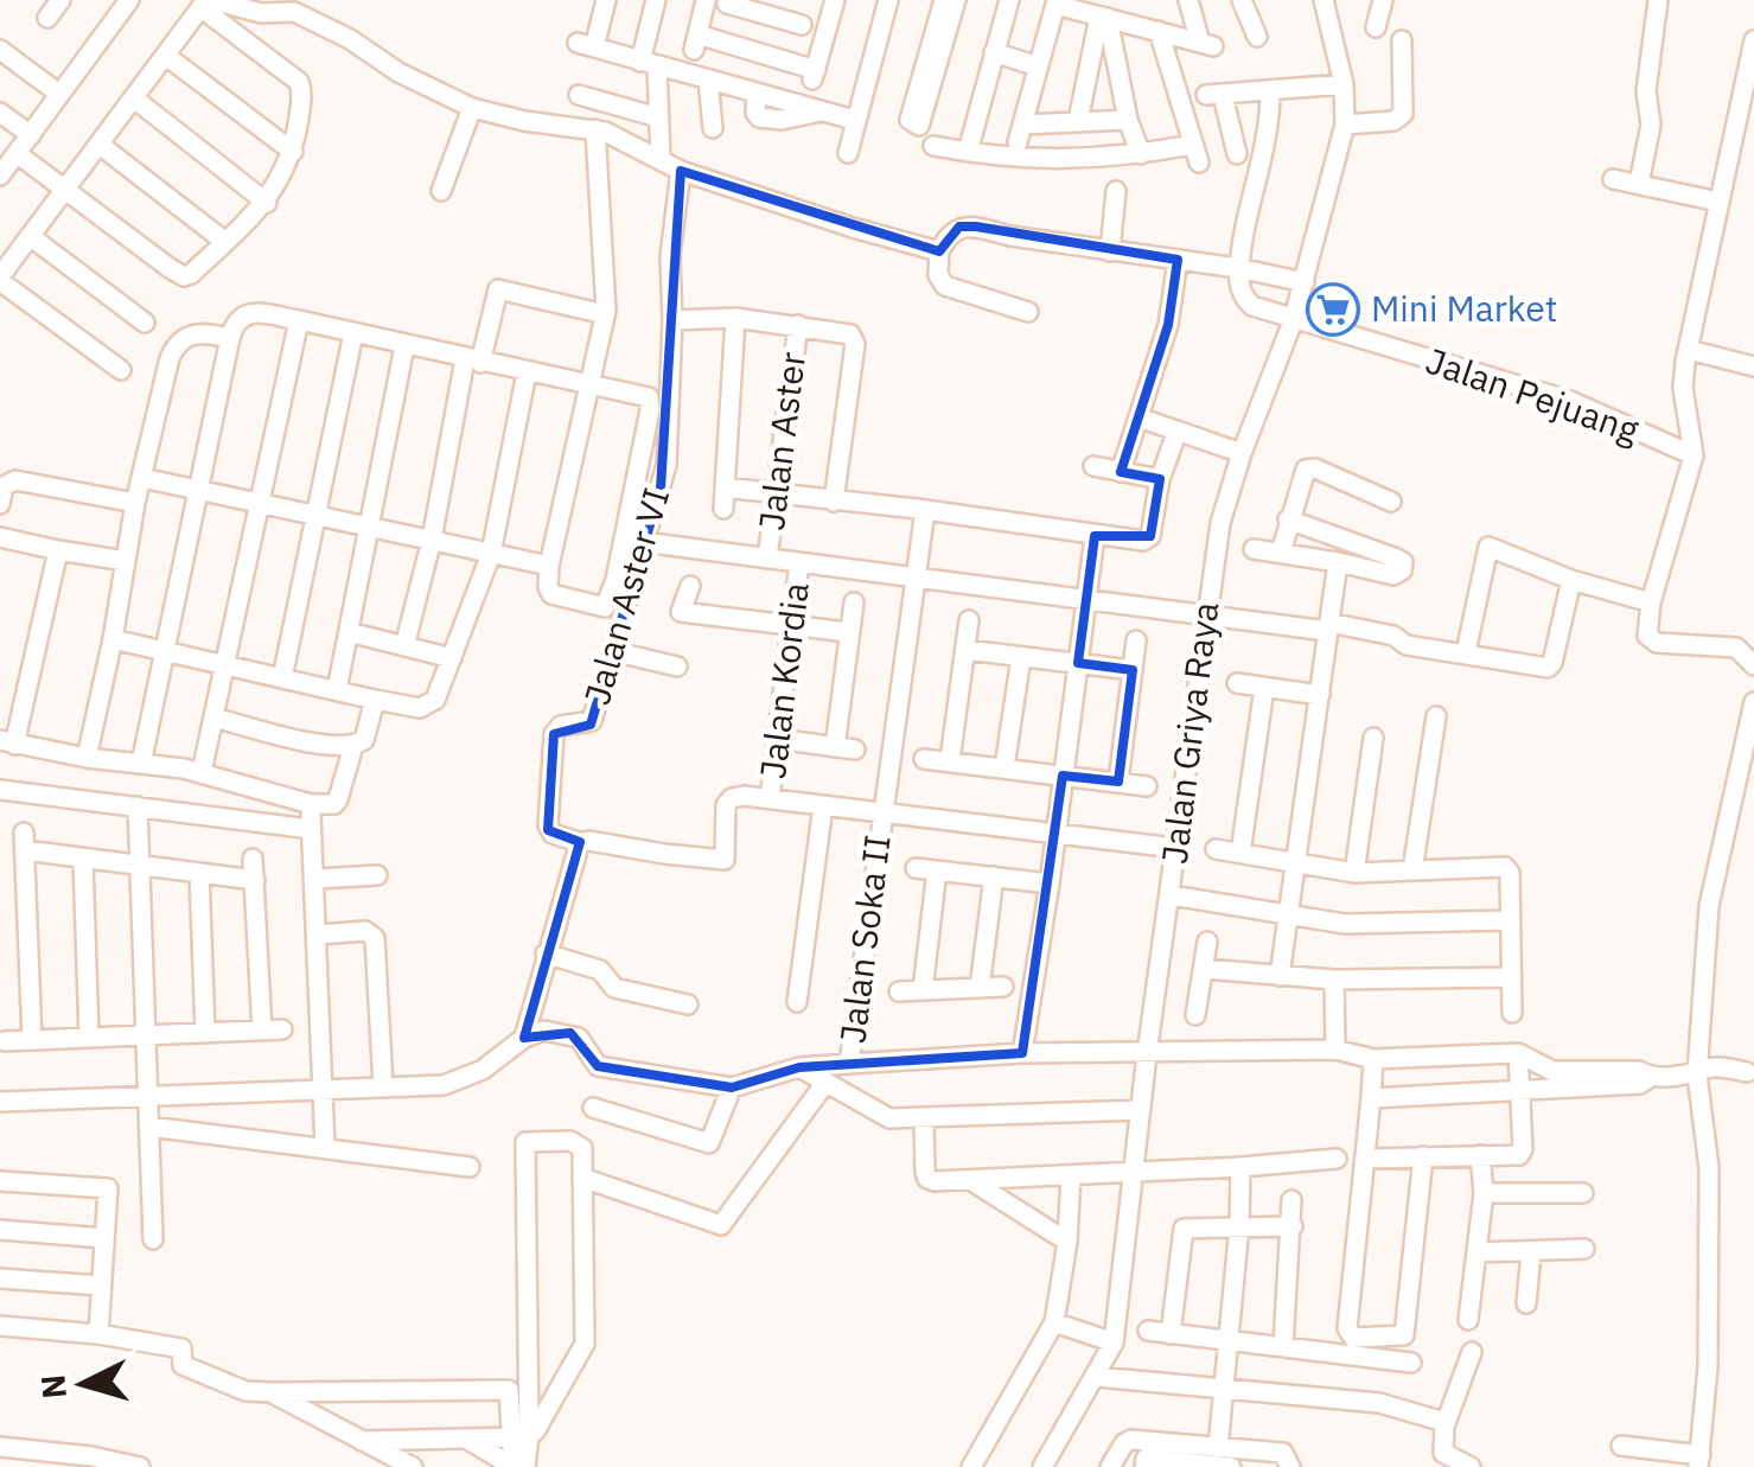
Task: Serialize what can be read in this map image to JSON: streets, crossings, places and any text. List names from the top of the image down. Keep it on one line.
{"streets":{"street":["Jalan Pejuang","Jalan Aster","Jalan Aster VI","Jalan Kordia","Jalan Griya Raya","Jalan Soka II"]},"crossings":[["Jalan Pejuang","Jalan Griya Raya"]],"places":{"supermarket":["Mini Market"]},"north":"left"}
